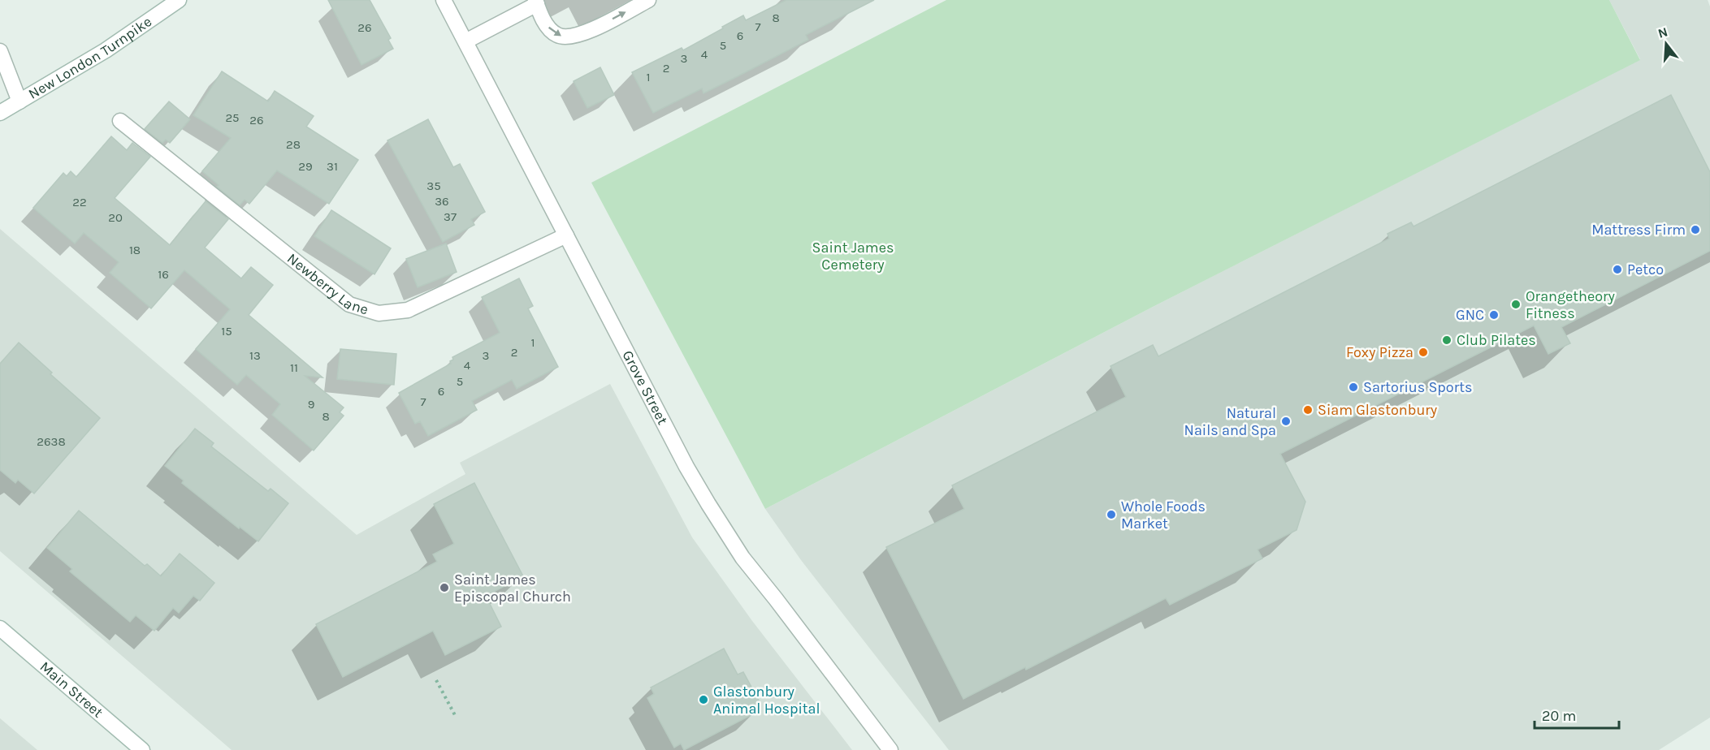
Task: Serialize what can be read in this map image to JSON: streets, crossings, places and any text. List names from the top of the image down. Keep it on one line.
{"streets":{"street":["New London Turnpike","Newberry Lane","Grove Street","Main Street"]},"crossings":[["Newberry Lane","Grove Street"]],"parks":["Saint James Cemetery"],"places":["Mattress Firm","Petco","Orangetheory Fitness","GNC","Club Pilates","Foxy Pizza","Sartorius Sports","Siam Glastonbury","Natural Nails and Spa","Whole Foods Market","Saint James Episcopal Church","Glastonbury Animal Hospital"],"house_numbers":["8","7","26","6","5","4","3","2","1","25","26","28","29","31","35","36","22","37","20","18","16","15","1","2","13","3","4","11","5","6","7","9","8","2638"],"scale_bar":"20 m","north":"top"}
